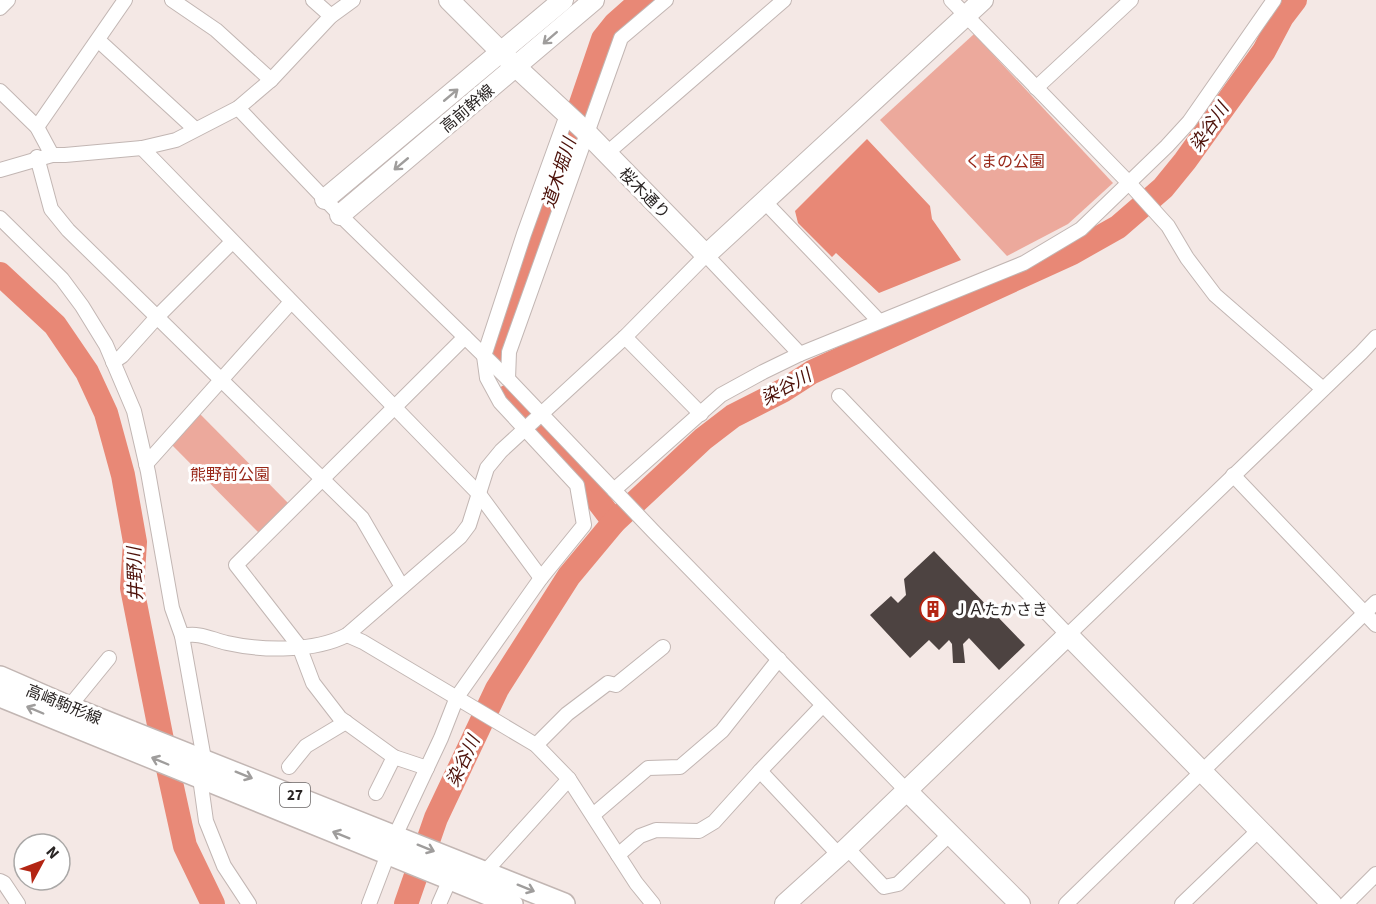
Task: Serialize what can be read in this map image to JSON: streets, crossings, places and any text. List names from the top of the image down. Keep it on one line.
{"streets":{"main road":["高崎駒形線","27"],"street":["高前幹線","桜木通り"]},"crossings":[["高崎駒形線","27"]],"water":["染谷川","道木堀川","井野川"],"parks":["くまの公園","熊野前公園"],"places":{"building":["ＪＡたかさき"]},"north":"top right"}
